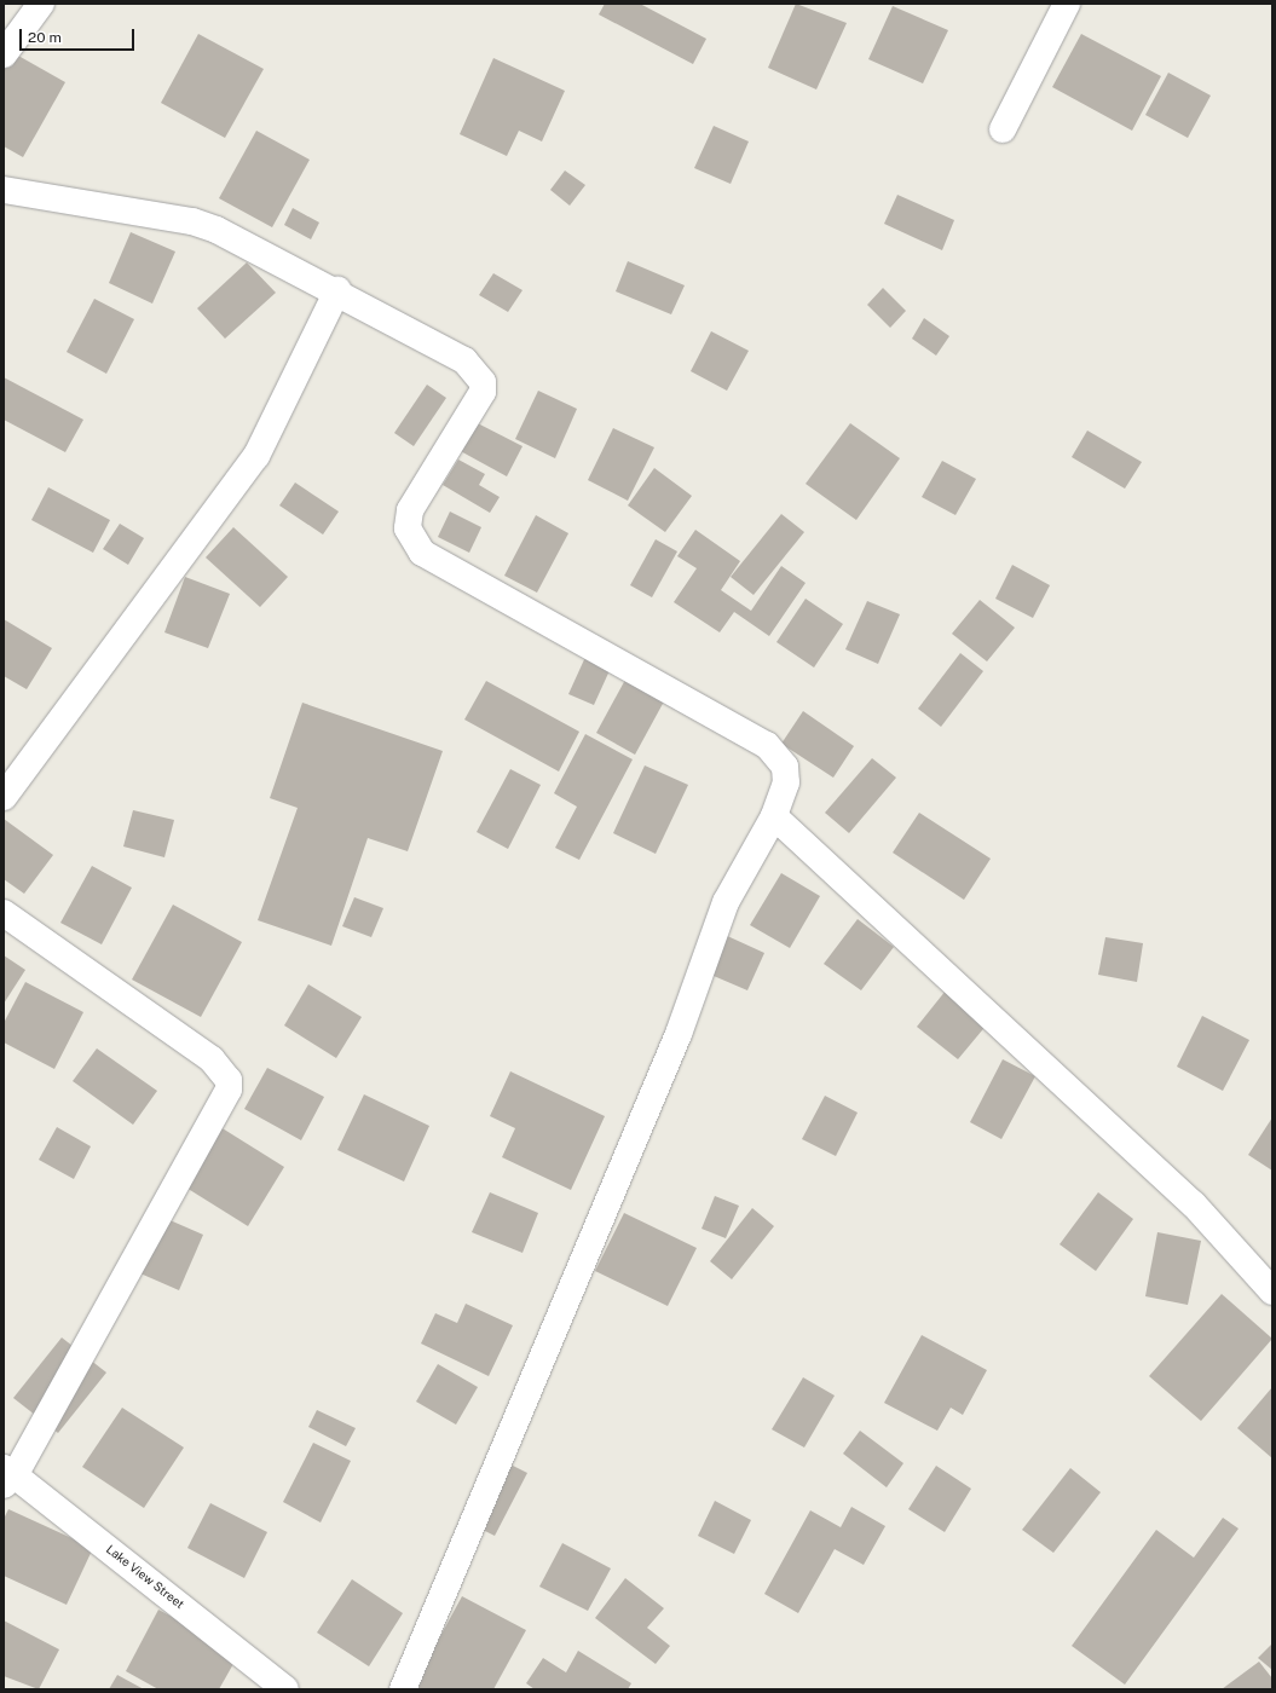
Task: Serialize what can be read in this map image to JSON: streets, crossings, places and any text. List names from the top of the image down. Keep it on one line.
{"streets":{"street":["Lake View Street"]},"scale_bar":"20 m"}
